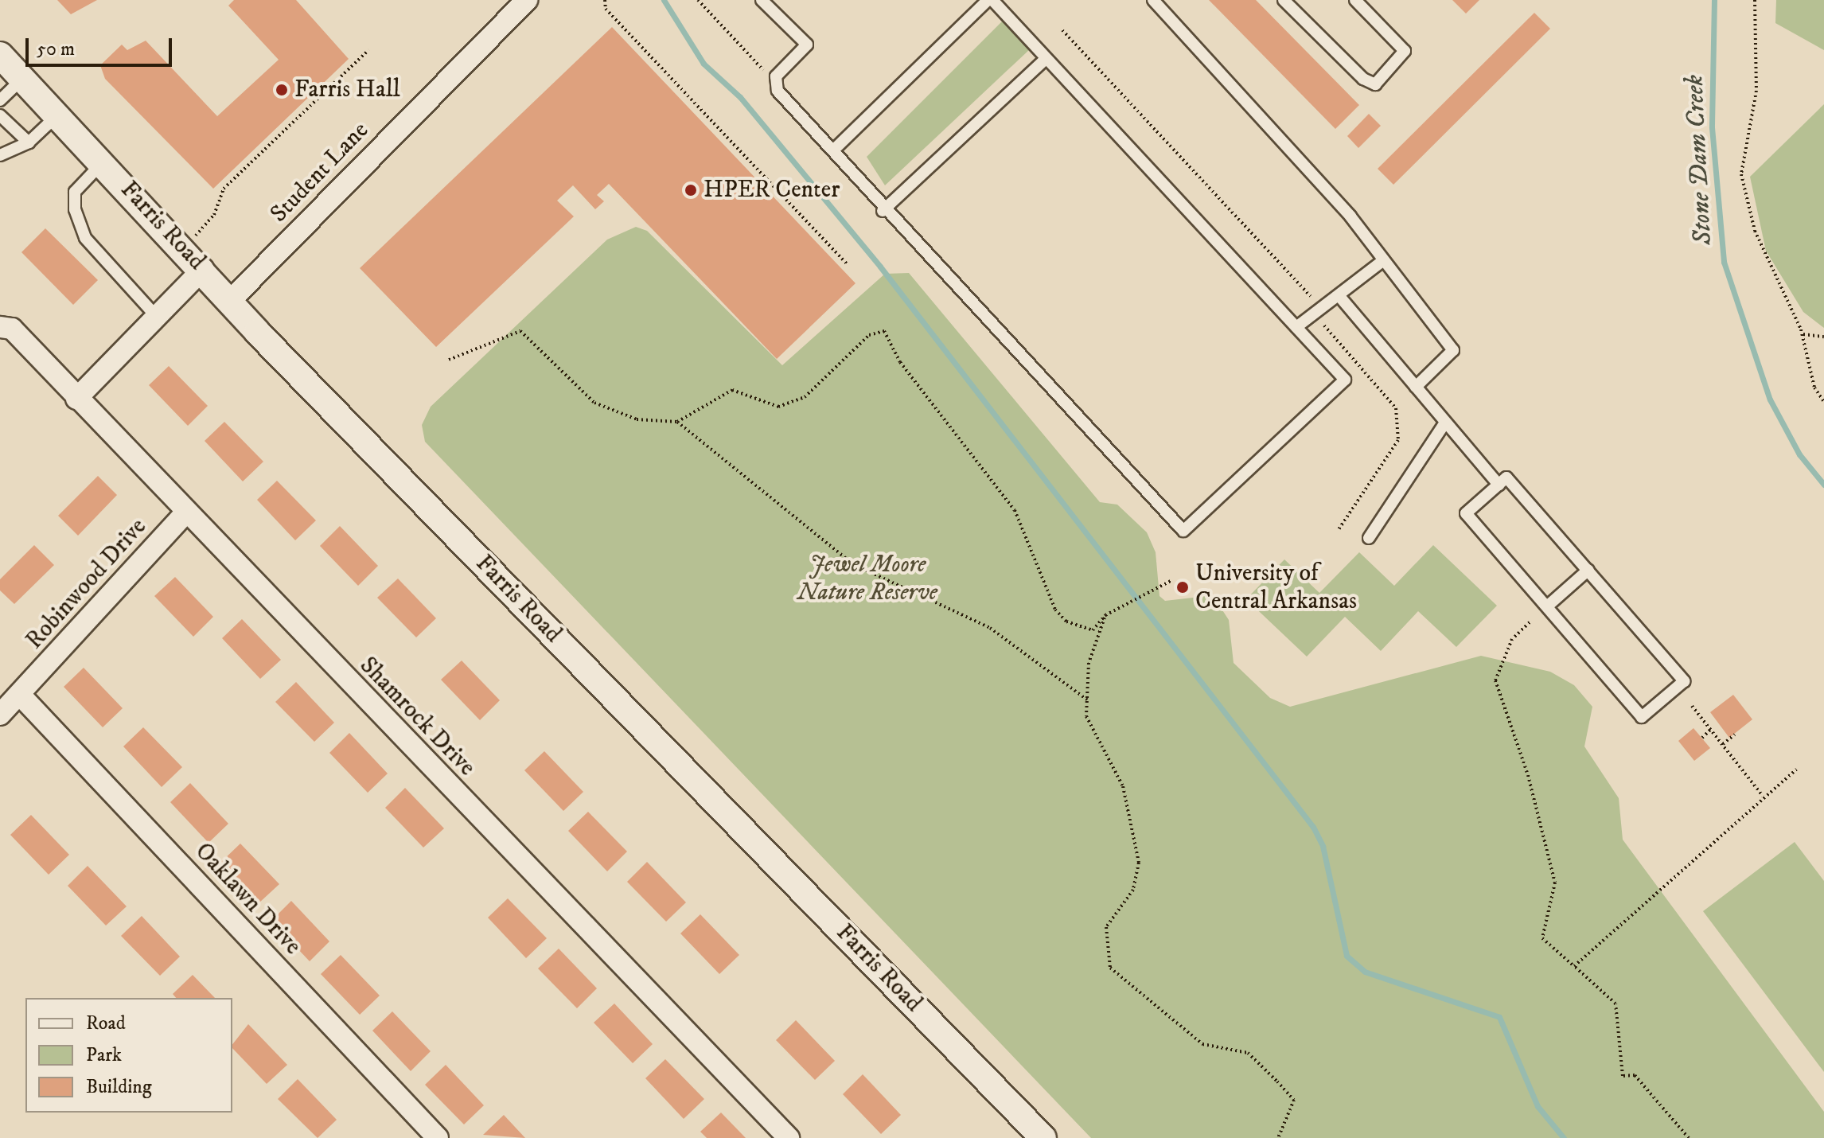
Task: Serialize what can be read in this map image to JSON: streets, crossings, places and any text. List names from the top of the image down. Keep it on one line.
{"streets":{"street":["Student Lane","Farris Road","Robinwood Drive","Shamrock Drive","Oaklawn Drive"]},"crossings":[["Student Lane","Farris Road"],["Robinwood Drive","Shamrock Drive"],["Robinwood Drive","Oaklawn Drive"]],"water":["Stone Dam Creek"],"parks":["Jewel Moore Nature Reserve"],"places":["Farris Hall","HPER Center","University of Central Arkansas"],"legend":["Road","Park","Building"],"scale_bar":"50 m"}
